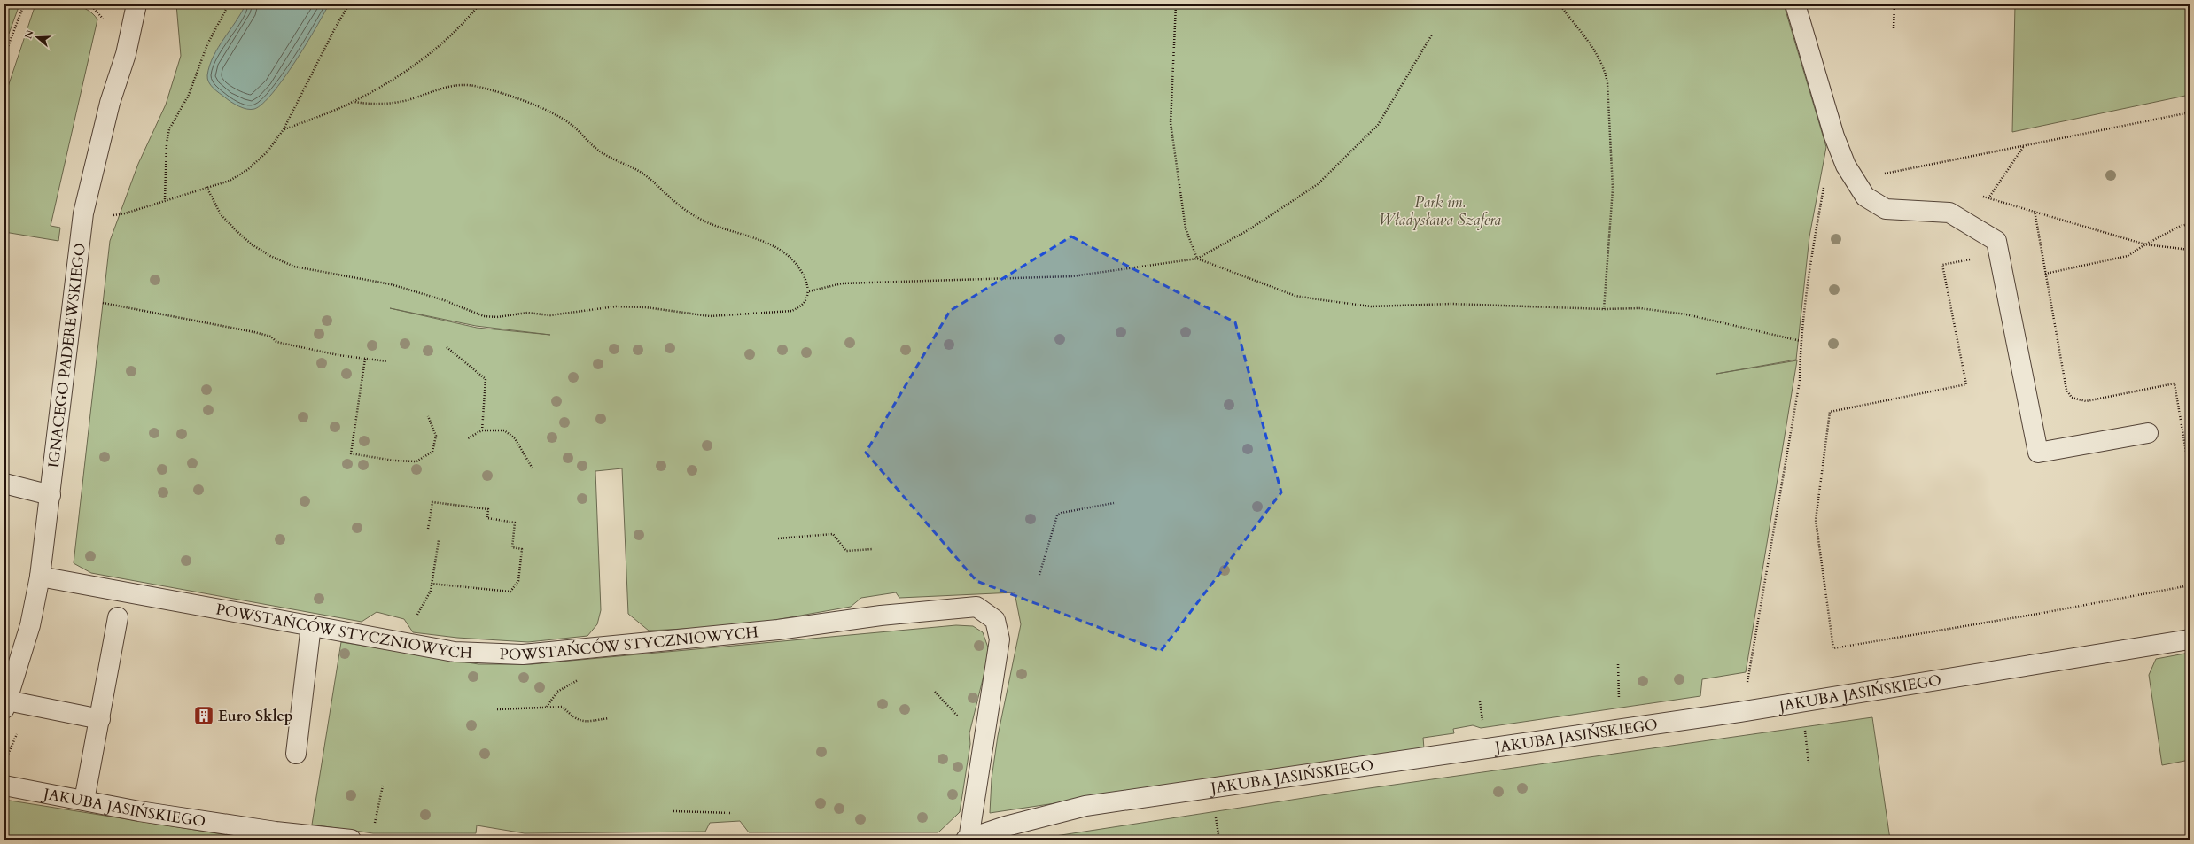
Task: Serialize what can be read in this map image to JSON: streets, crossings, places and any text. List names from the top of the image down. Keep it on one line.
{"streets":{"street":["IGNACEGO PADEREWSKIEGO","POWSTAŃCÓW STYCZNIOWYCH","JAKUBA JASIŃSKIEGO"]},"crossings":[["IGNACEGO PADEREWSKIEGO","POWSTAŃCÓW STYCZNIOWYCH"],["POWSTAŃCÓW STYCZNIOWYCH","JAKUBA JASIŃSKIEGO"]],"parks":["Park im. Władysława Szafera"],"places":{"building":["Euro Sklep"]},"north":"left"}
